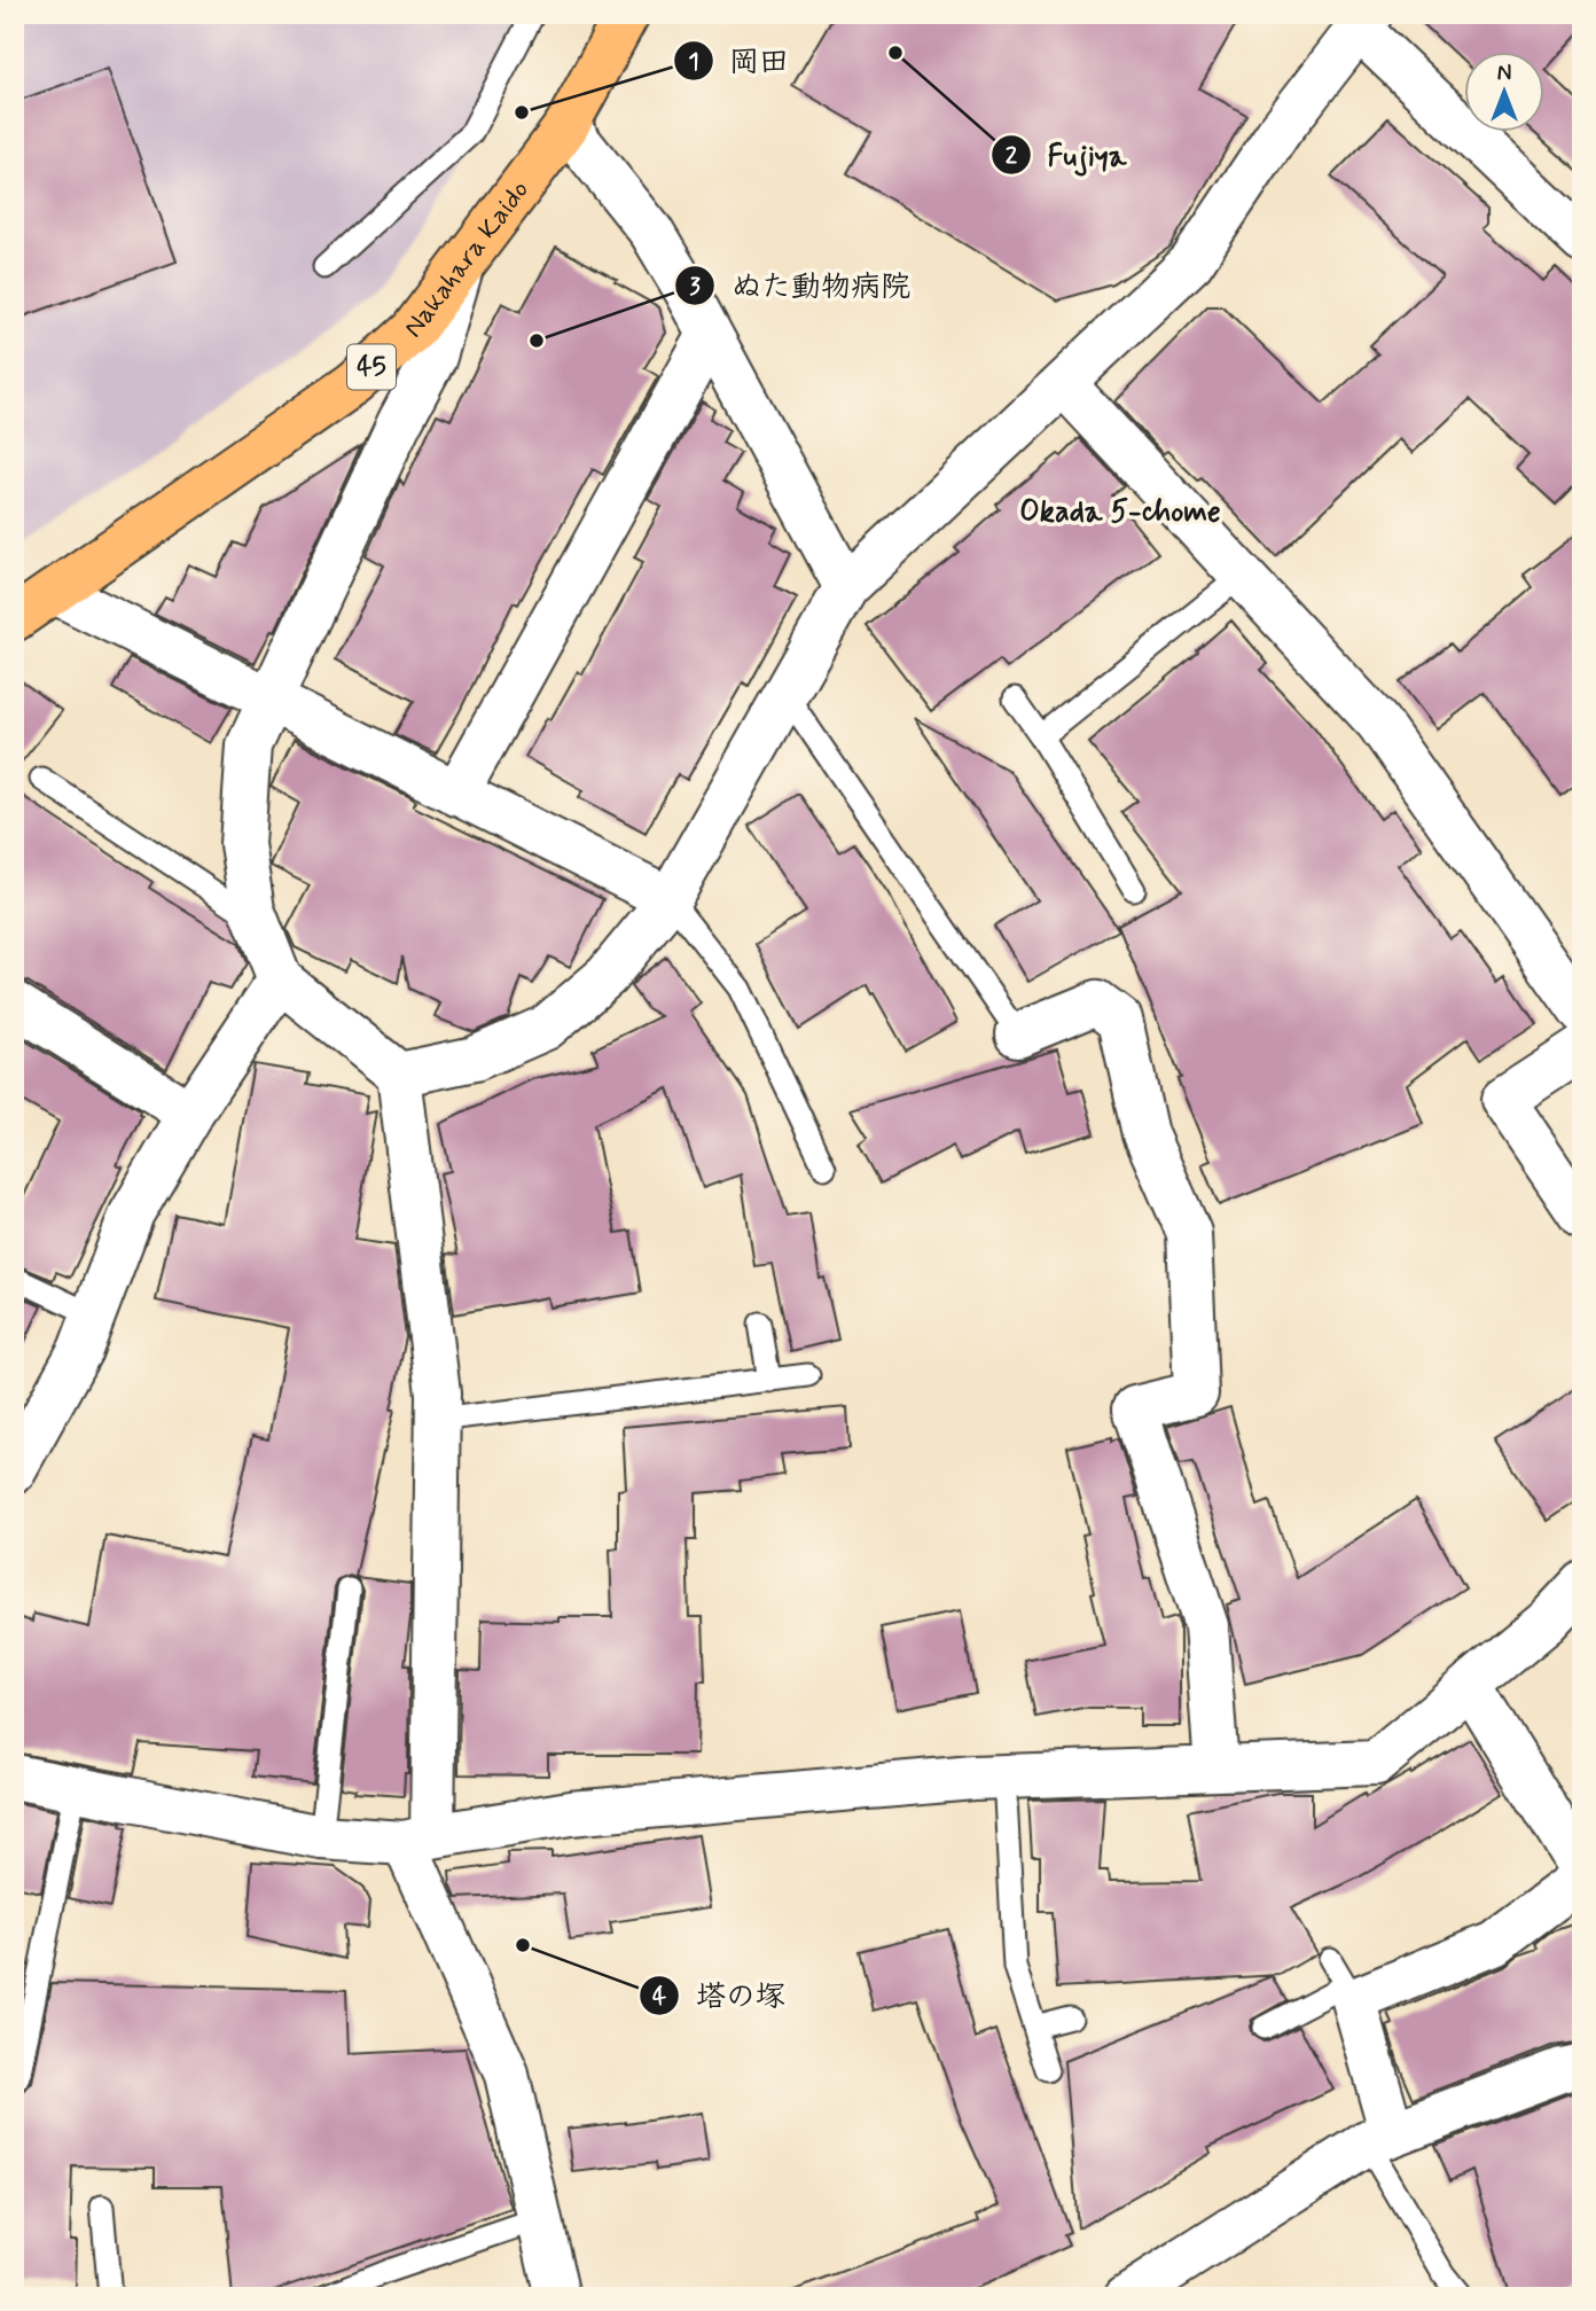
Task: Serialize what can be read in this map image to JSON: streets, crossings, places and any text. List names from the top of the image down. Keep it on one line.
{"streets":{"main road":["Nakahara Kaido","45"]},"districts":["Okada 5-chome"],"places":["Fujiya","岡田","ぬた動物病院","塔の塚"],"north":"top"}
